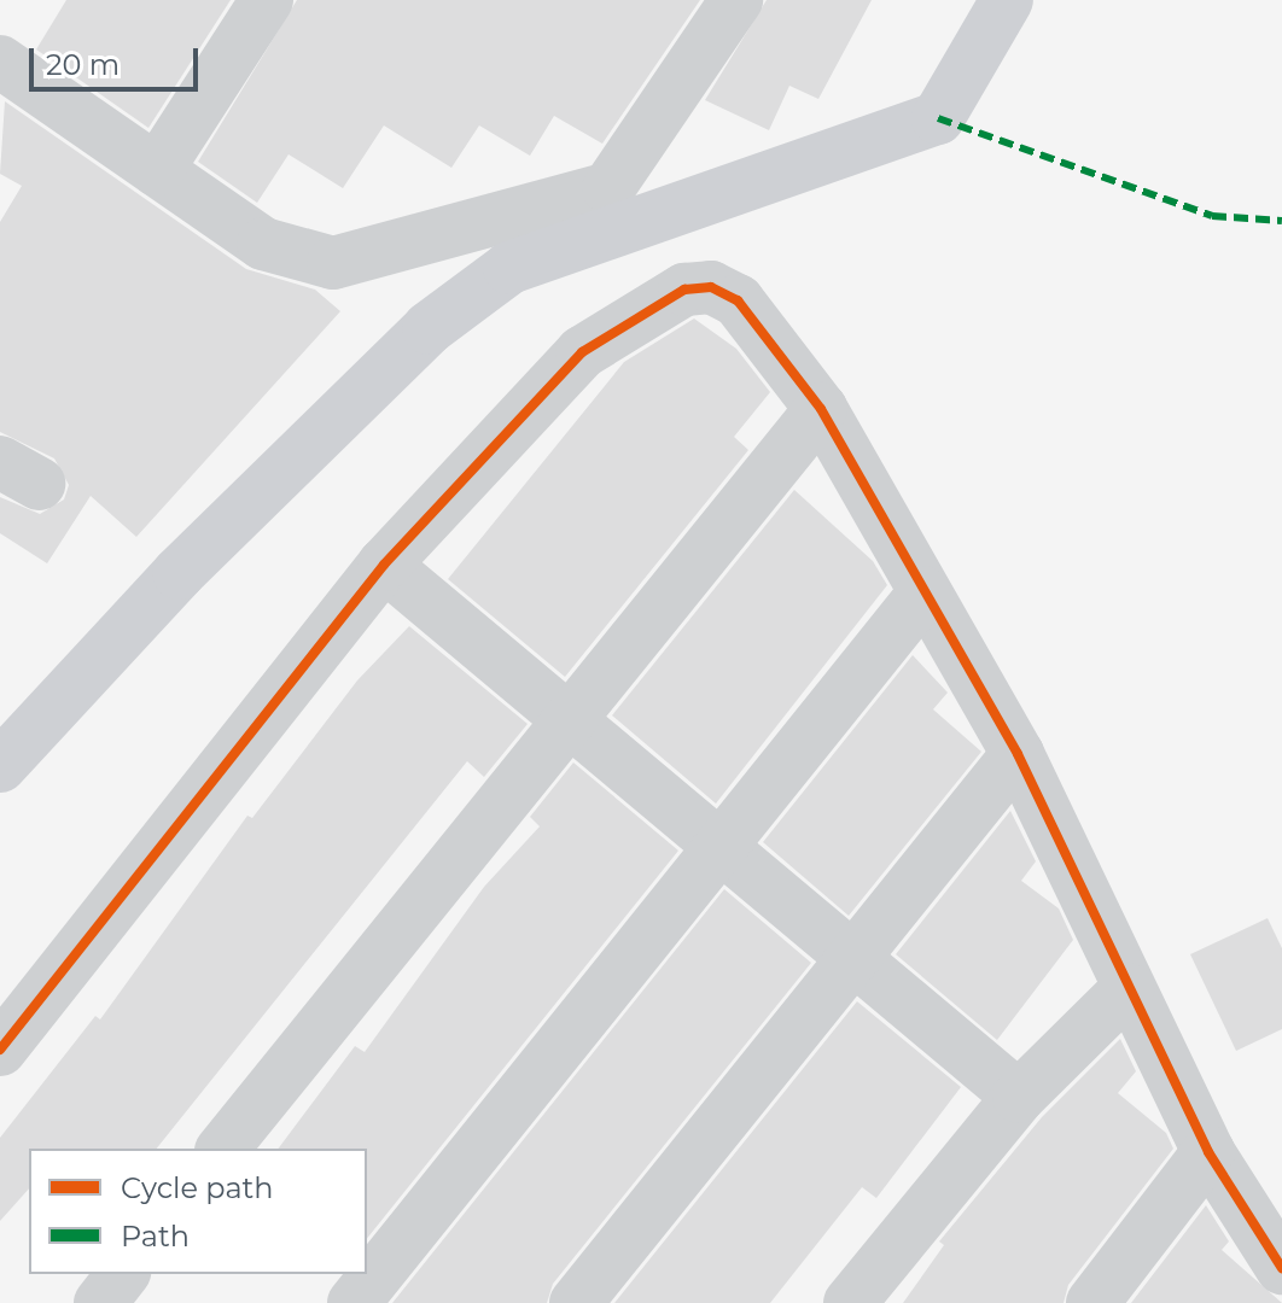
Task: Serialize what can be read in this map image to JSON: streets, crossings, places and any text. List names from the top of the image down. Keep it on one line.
{"legend":["Cycle path","Path"],"scale_bar":"20 m"}
